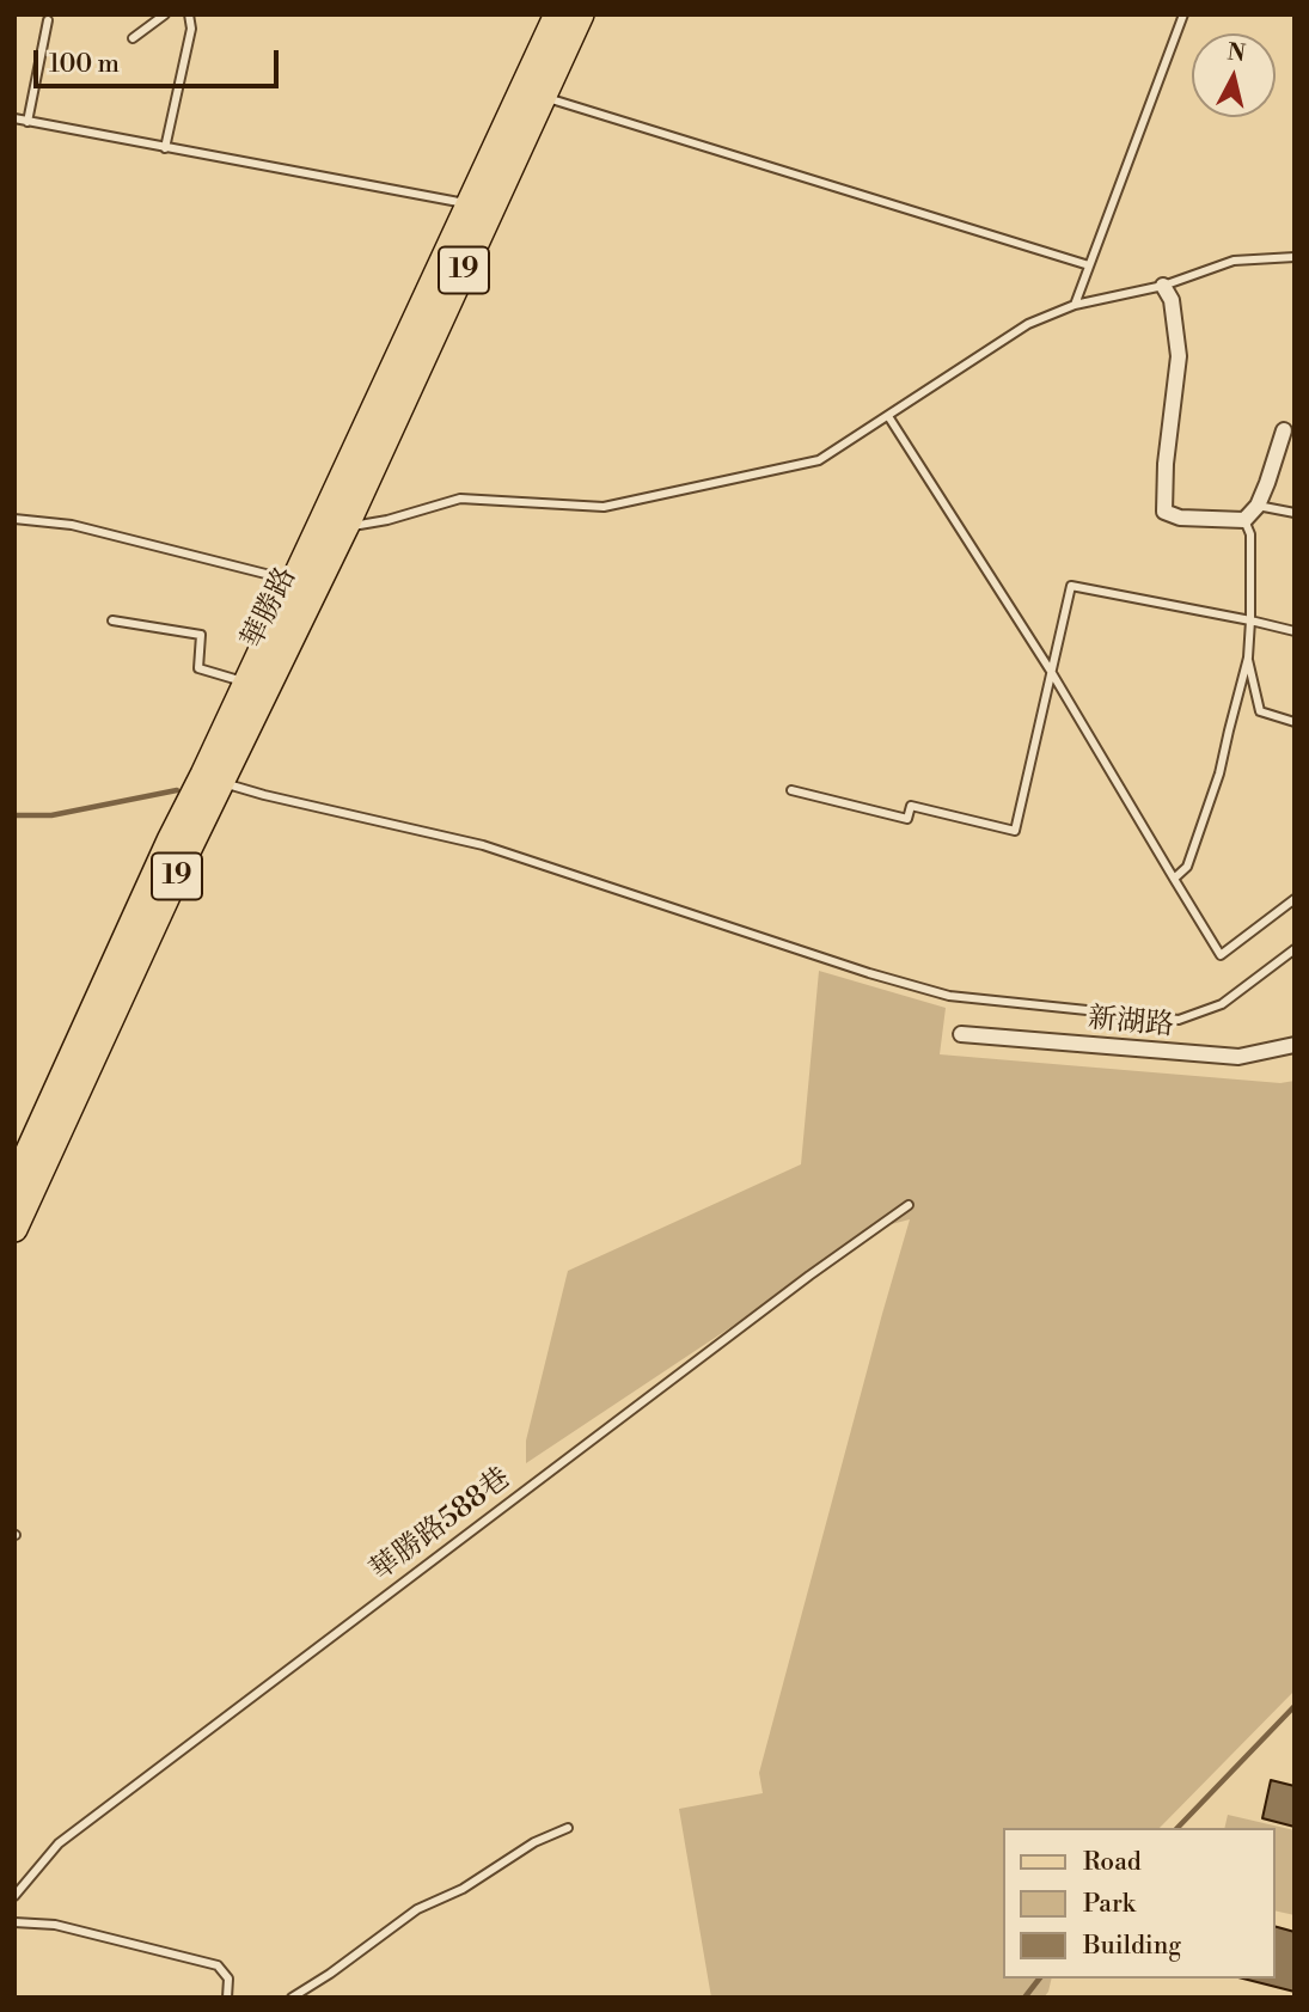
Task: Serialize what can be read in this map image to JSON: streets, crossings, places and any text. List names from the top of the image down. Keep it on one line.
{"streets":{"main road":["19","華勝路"],"street":["新湖路"],"lane":["華勝路588巷"]},"legend":["Road","Park","Building"],"scale_bar":"100 m","north":"top"}
